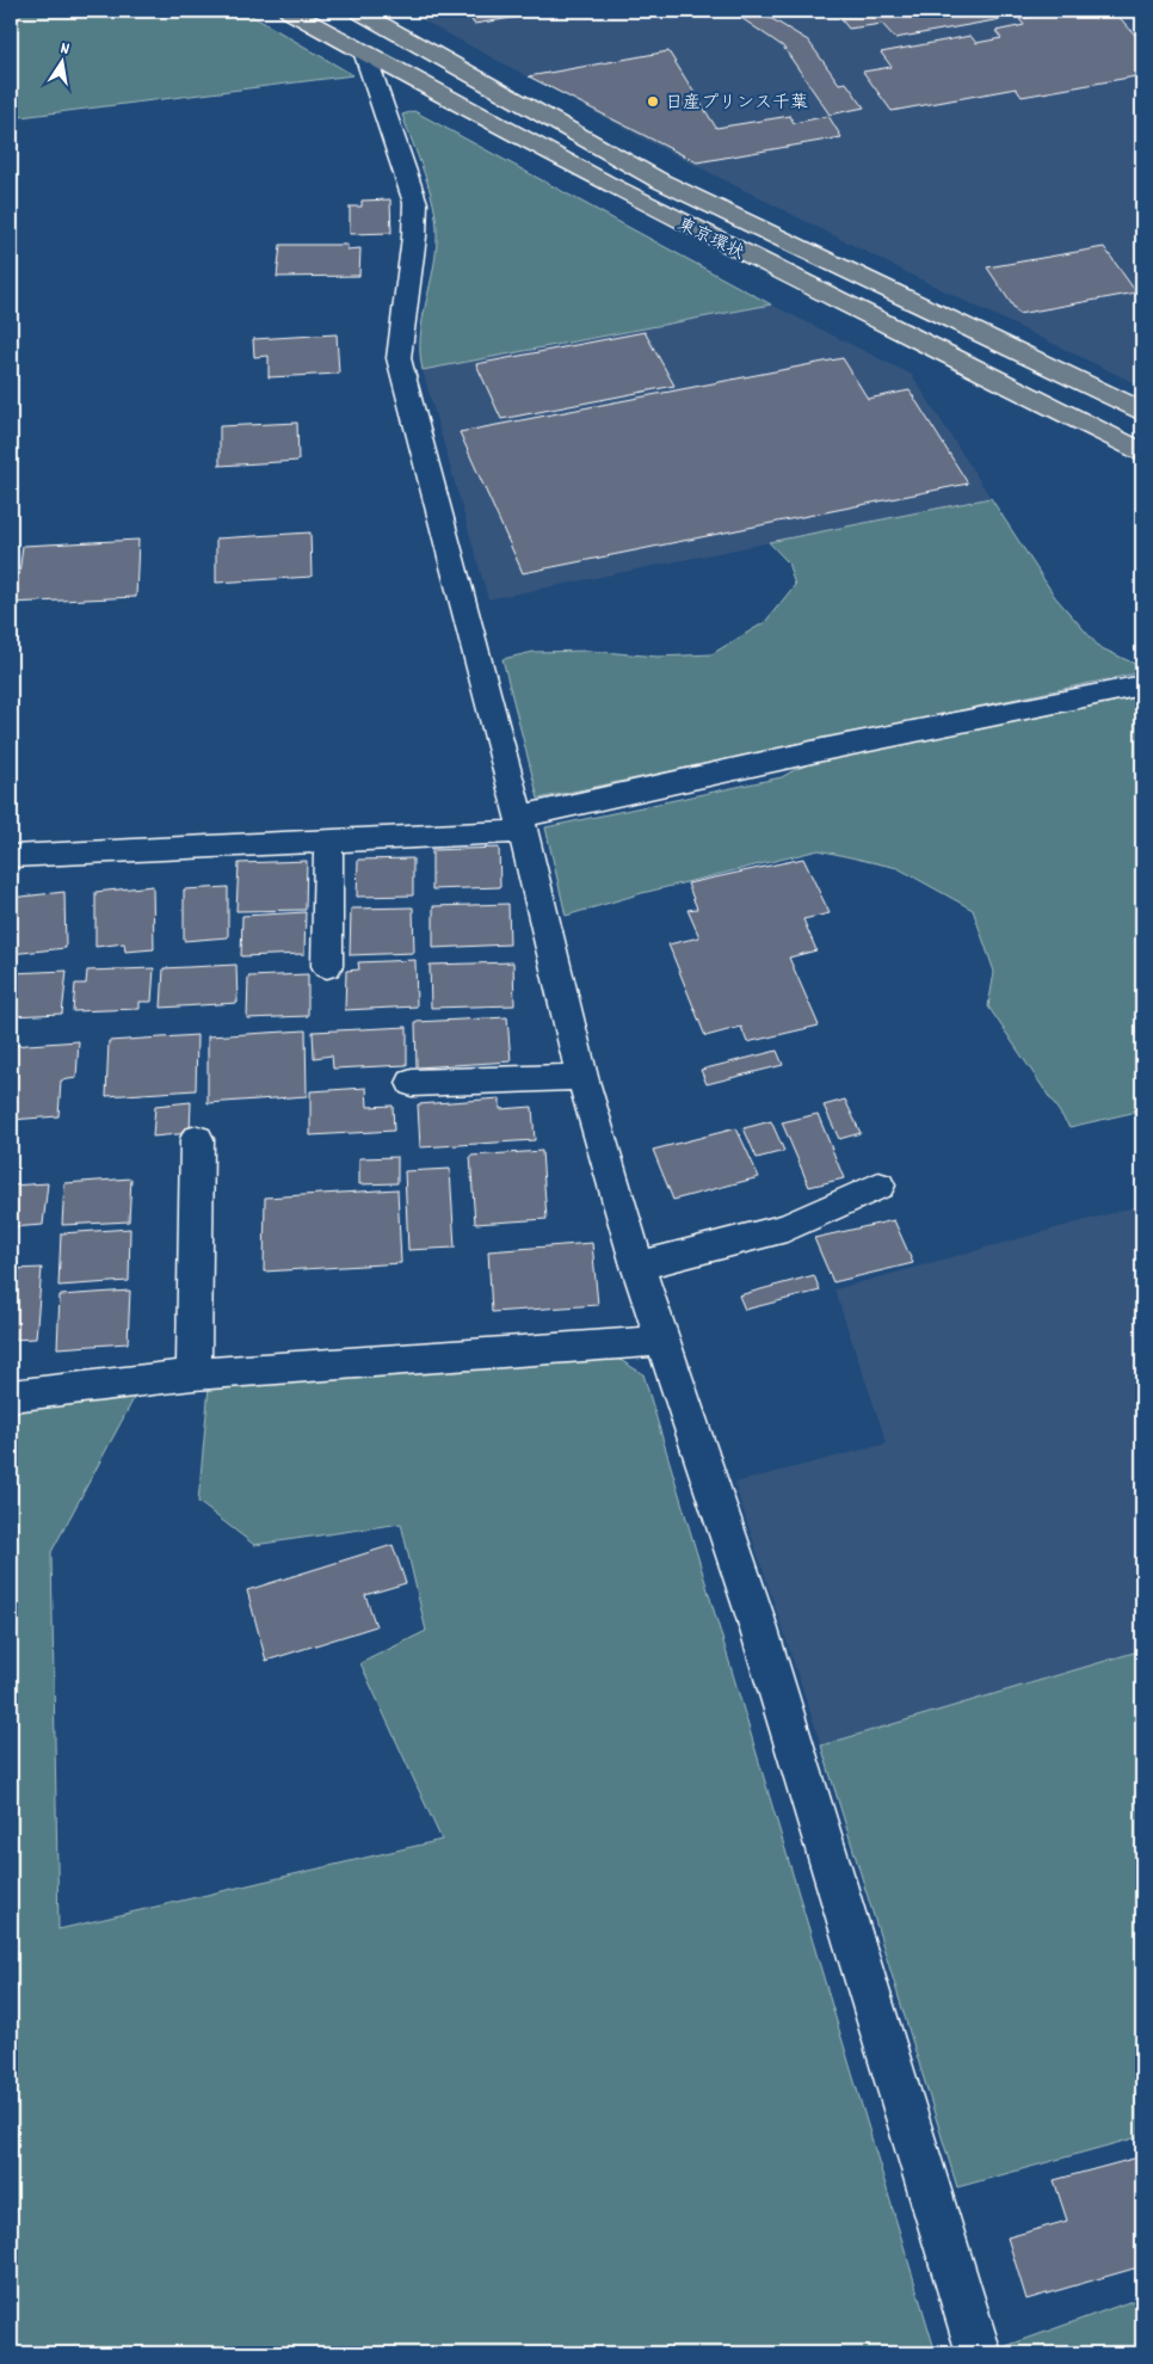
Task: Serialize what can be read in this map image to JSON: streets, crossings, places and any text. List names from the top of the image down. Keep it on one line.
{"streets":{"highway":["東京環状"]},"places":["日産プリンス千葉"],"north":"top"}
